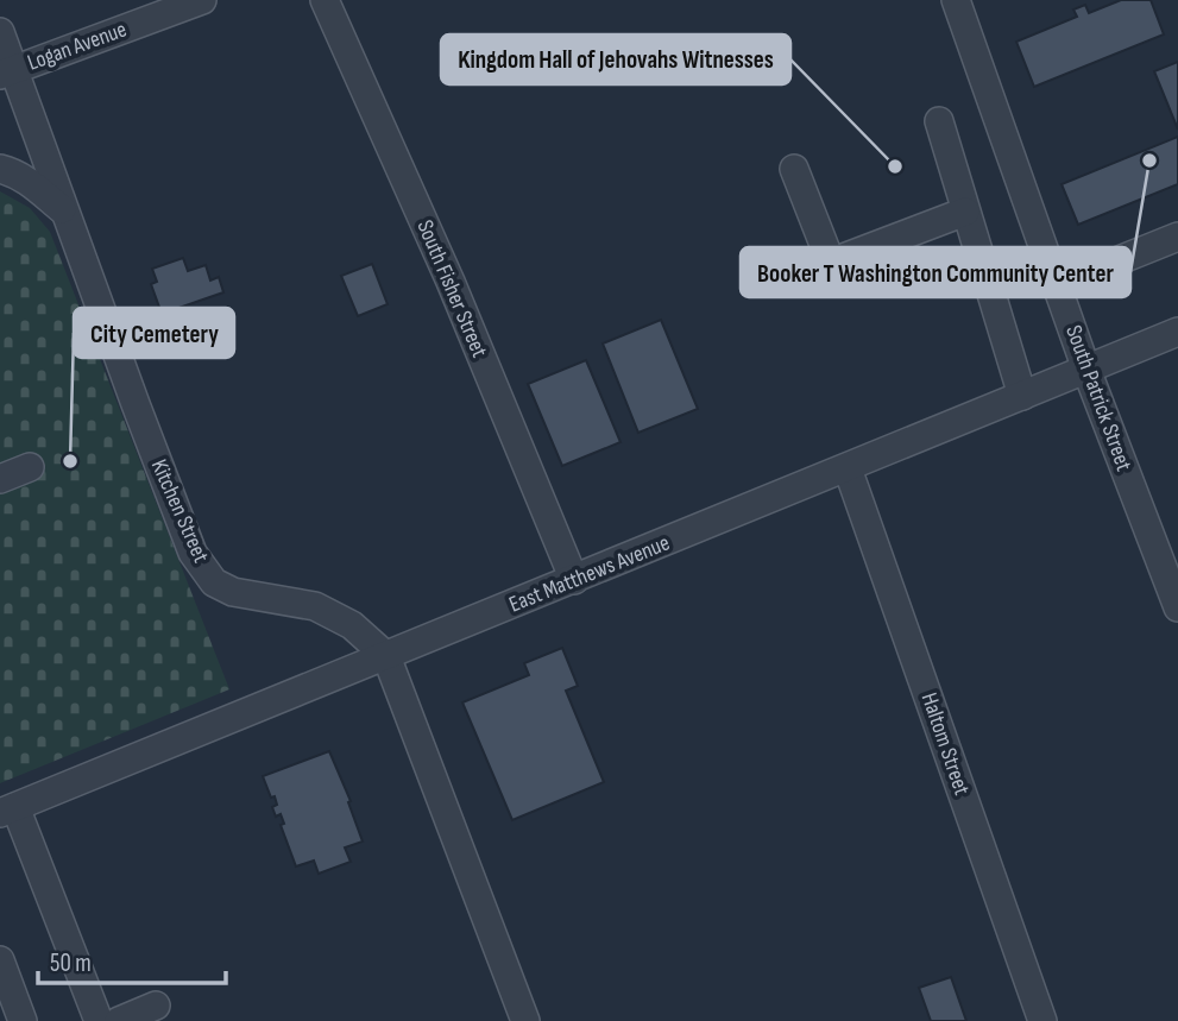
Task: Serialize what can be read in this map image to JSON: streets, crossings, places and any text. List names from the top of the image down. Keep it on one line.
{"streets":{"street":["Logan Avenue","South Fisher Street","South Patrick Street","Kitchen Street","East Matthews Avenue","Haltom Street"]},"crossings":[["Logan Avenue","Kitchen Street"],["South Fisher Street","East Matthews Avenue"],["South Patrick Street","East Matthews Avenue"],["Kitchen Street","East Matthews Avenue"],["East Matthews Avenue","Haltom Street"]],"places":["Booker T Washington Community Center","Kingdom Hall of Jehovahs Witnesses","City Cemetery"],"scale_bar":"50 m"}
